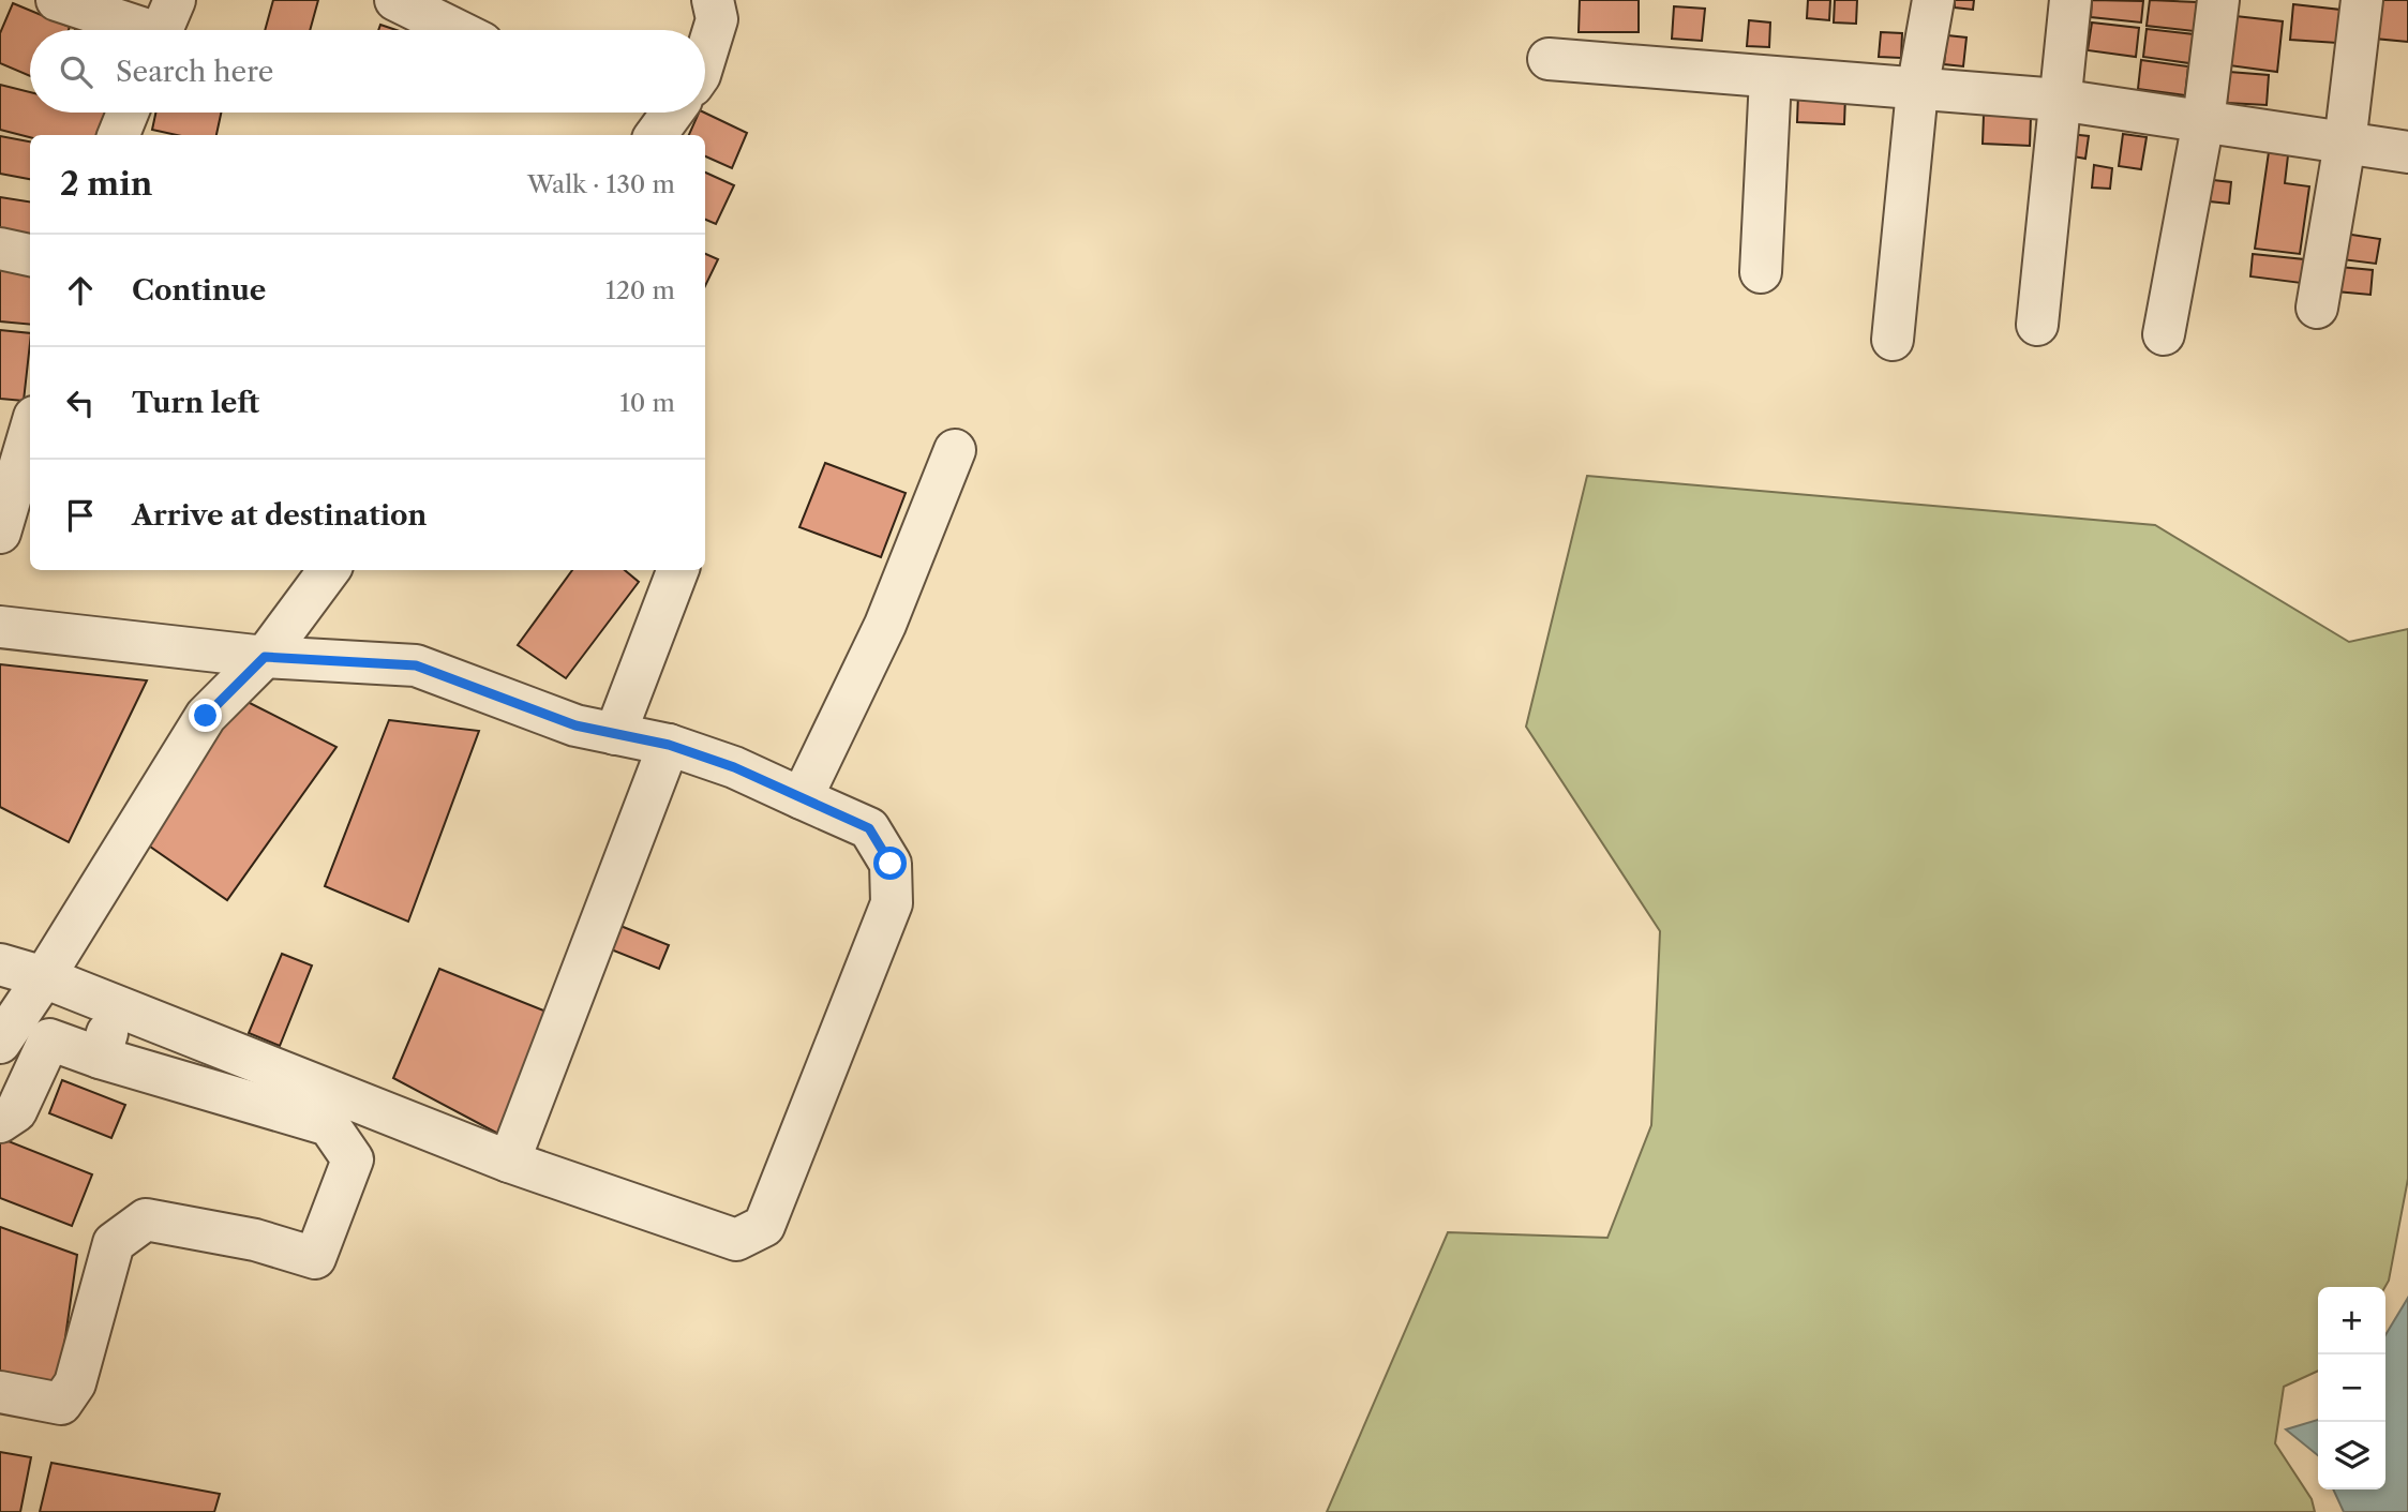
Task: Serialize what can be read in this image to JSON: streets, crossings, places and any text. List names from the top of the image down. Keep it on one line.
{"page":{"search":"Search here","heading":["2 min","Walk · 130 m"],"list":[["Continue","120 m"],["Turn left","10 m"],"Arrive at destination"],"map_buttons":["+","−"]}}
